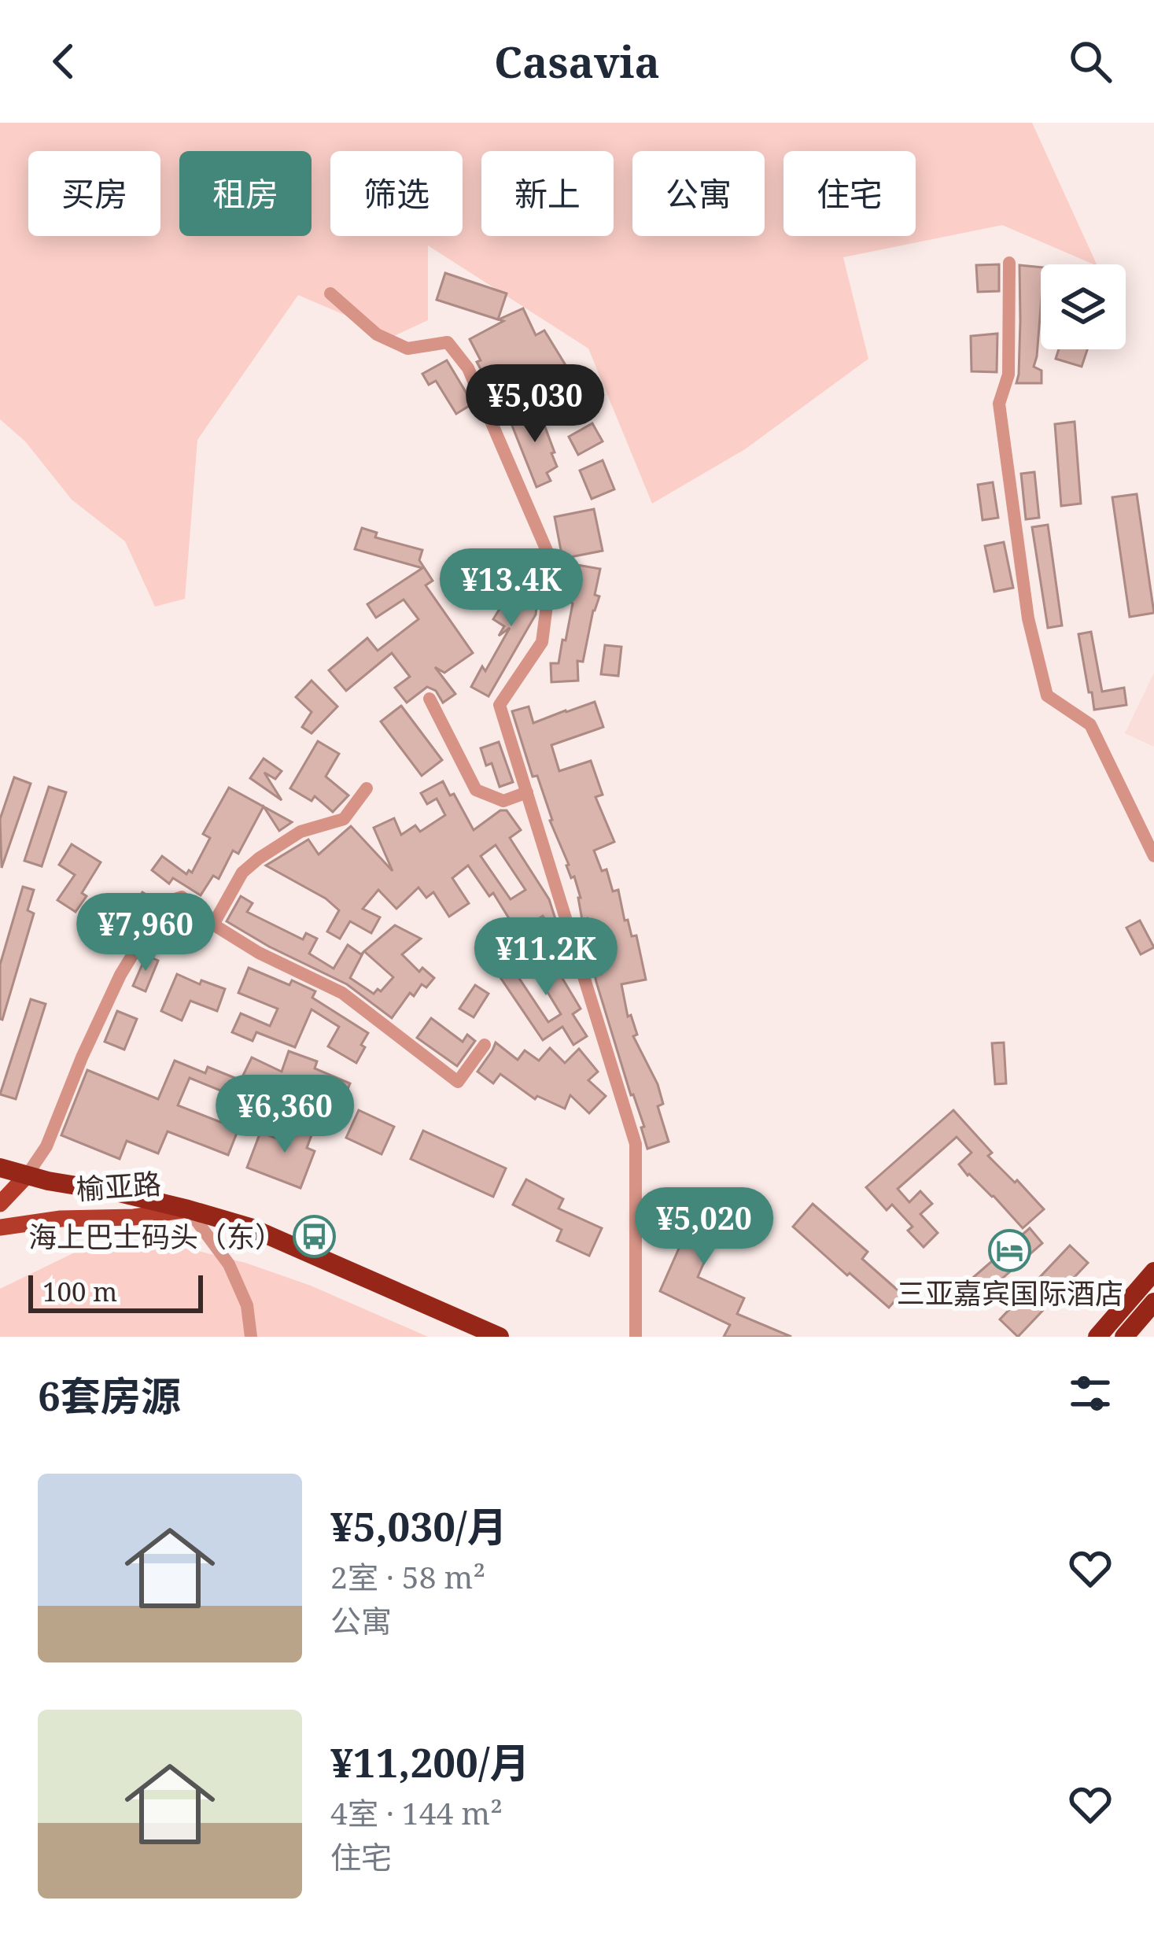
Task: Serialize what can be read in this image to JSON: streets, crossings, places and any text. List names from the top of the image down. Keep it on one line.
{"streets":{"highway":["榆亚路"]},"places":{"bus stop":["海上巴士码头（东）"],"hotel":["三亚嘉宾国际酒店"]},"scale_bar":"100 m","page":{"header":"Casavia","chip":["买房","租房","筛选","新上","公寓","住宅"],"price":["¥5,030","¥13.4K","¥7,960","¥11.2K","¥6,360","¥5,020"],"scale":"100 m","heading":"6套房源","list":[{"name":"¥5,030/月","note":"2室 · 58 m² · 公寓"},{"name":"¥11,200/月","note":"4室 · 144 m² · 住宅"}]}}
